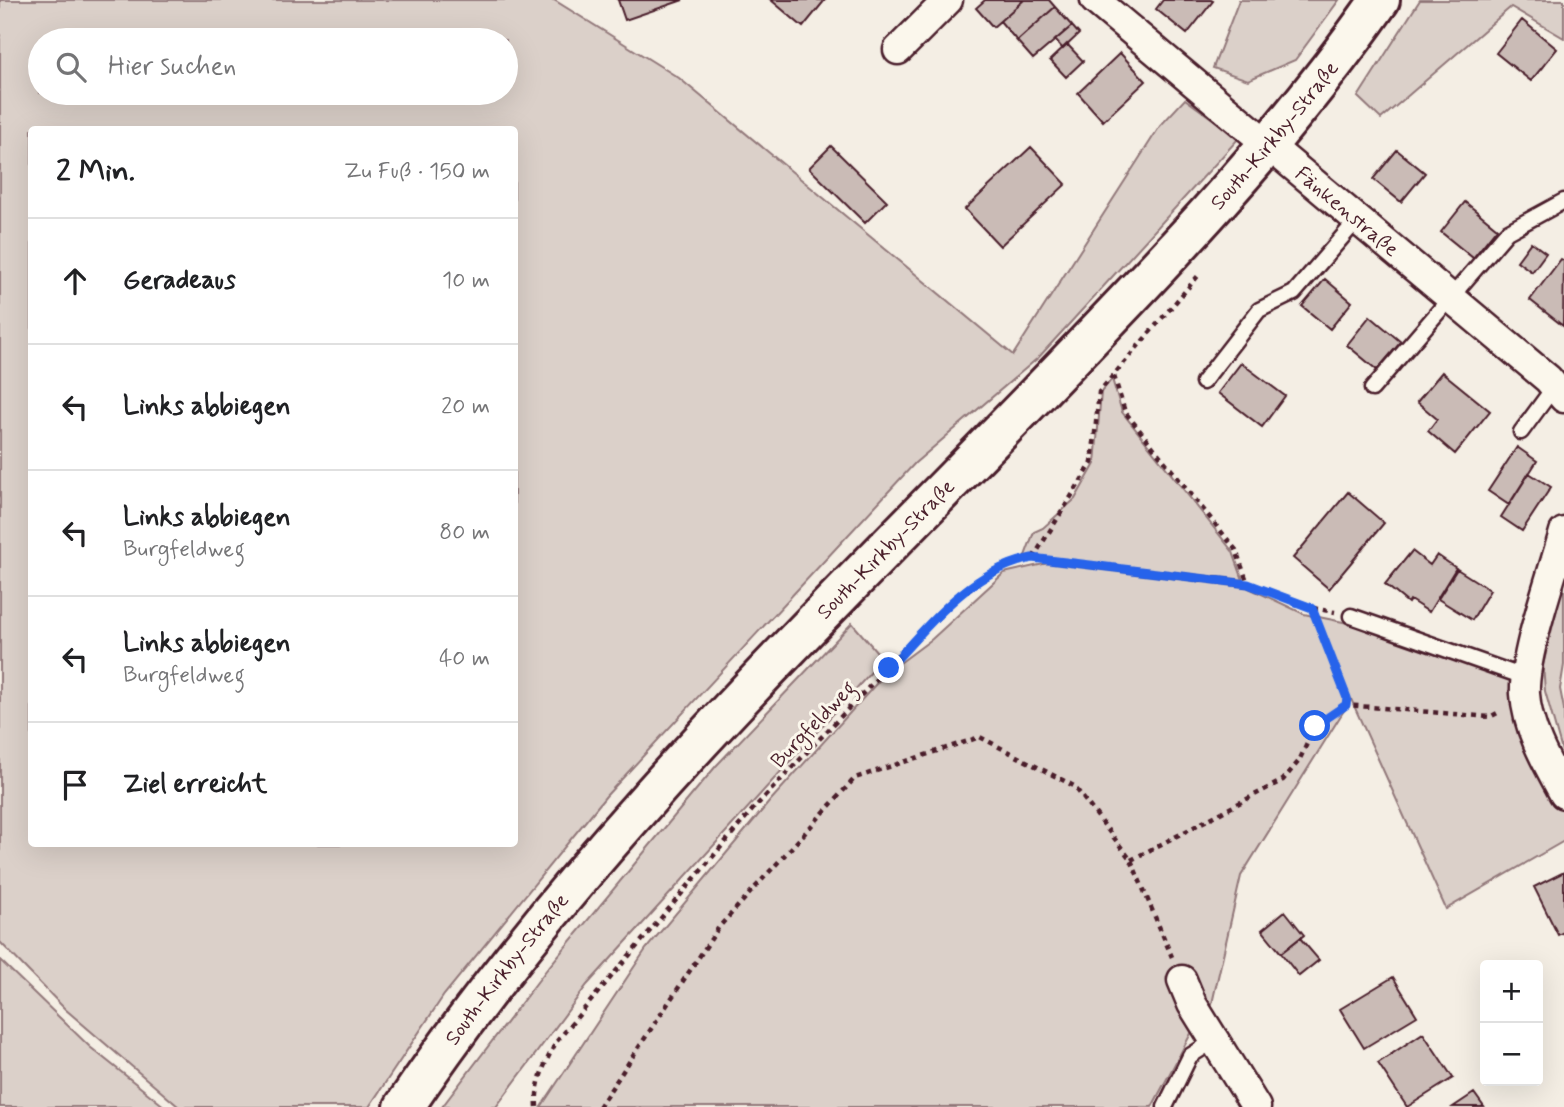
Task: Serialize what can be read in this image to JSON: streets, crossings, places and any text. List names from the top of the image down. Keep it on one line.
{"streets":{"main road":["South-Kirkby-Straße"],"street":["Fänkenstraße"],"path":["Burgfeldweg"]},"crossings":[["South-Kirkby-Straße","Fänkenstraße"]],"page":{"search":"Hier suchen","heading":["2 Min.","Zu Fuß · 150 m"],"list":[["Geradeaus","10 m"],["Links abbiegen","20 m"],["Links abbiegen","Burgfeldweg","80 m"],["Links abbiegen","Burgfeldweg","40 m"],"Ziel erreicht"],"map_buttons":["+","−"]}}
